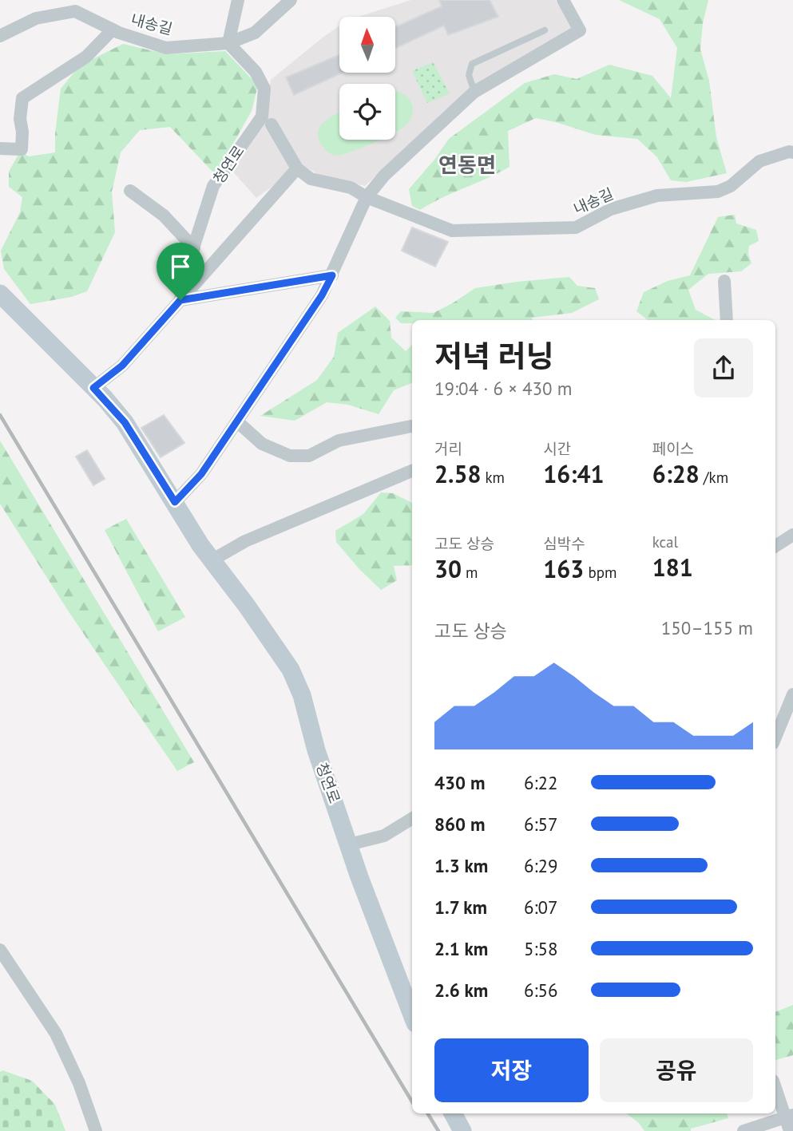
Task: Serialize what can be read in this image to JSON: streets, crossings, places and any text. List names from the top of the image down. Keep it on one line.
{"streets":{"main road":["청연로"],"street":["내송길"]},"crossings":[["내송길","청연로"]],"districts":["연동면"],"north":"top","page":{"heading":["저녁 러닝","19:04 · 6 × 430 m"],"stats":[["거리","2.58 km"],["시간","16:41"],["페이스","6:28 /km"],["고도 상승","30 m"],["심박수","163 bpm"],["kcal","181"]],"chart":["고도 상승","150–155 m"],"list":[{"name":"430 m","note":"6:22"},{"name":"860 m","note":"6:57"},{"name":"1.3 km","note":"6:29"},{"name":"1.7 km","note":"6:07"},{"name":"2.1 km","note":"5:58"},{"name":"2.6 km","note":"6:56"}],"buttons":["저장","공유"]}}
